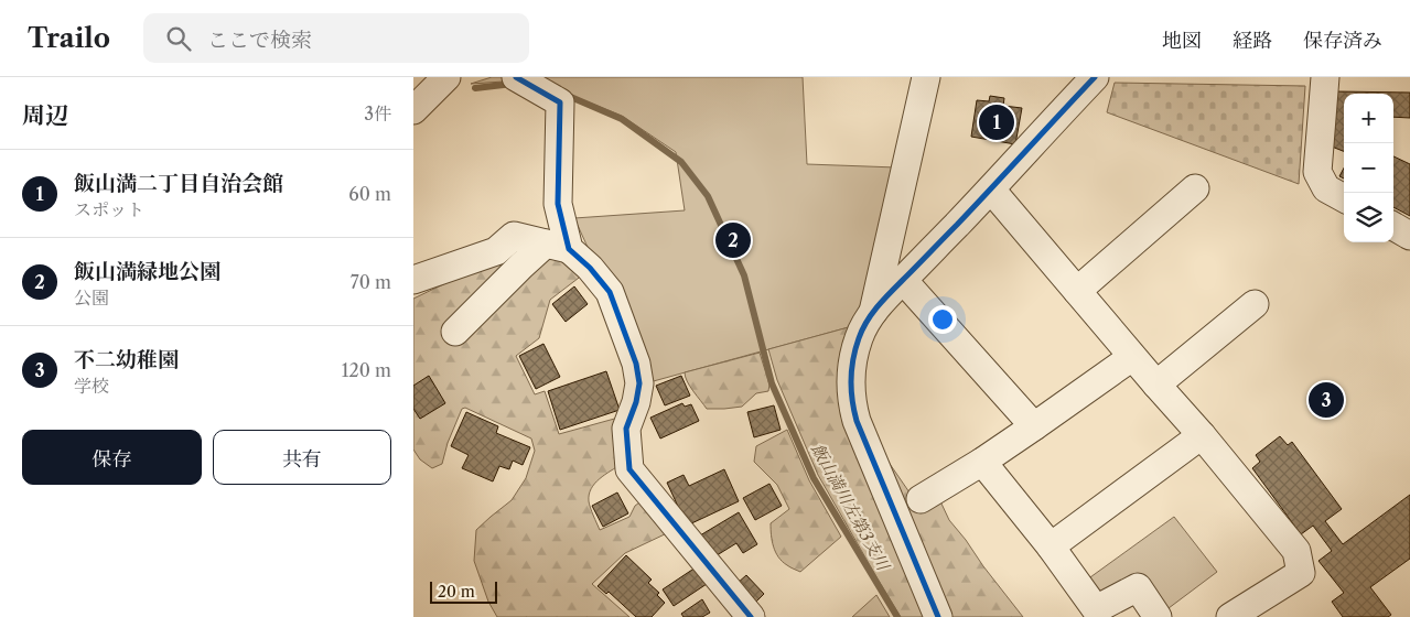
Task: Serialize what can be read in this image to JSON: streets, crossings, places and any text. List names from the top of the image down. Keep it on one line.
{"water":["飯山満川左第3支川"],"scale_bar":"20 m","page":{"header":"Trailo","search":"ここで検索","nav":["地図","経路","保存済み"],"heading":["周辺","3件"],"map_buttons":["+","−"],"pins":["1","2","3"],"list":[{"mark":"1","name":"飯山満二丁目自治会館","note":"スポット","value":"60 m"},{"mark":"2","name":"飯山満緑地公園","note":"公園","value":"70 m"},{"mark":"3","name":"不二幼稚園","note":"学校","value":"120 m"}],"buttons":["保存","共有"],"scale":"20 m"}}
